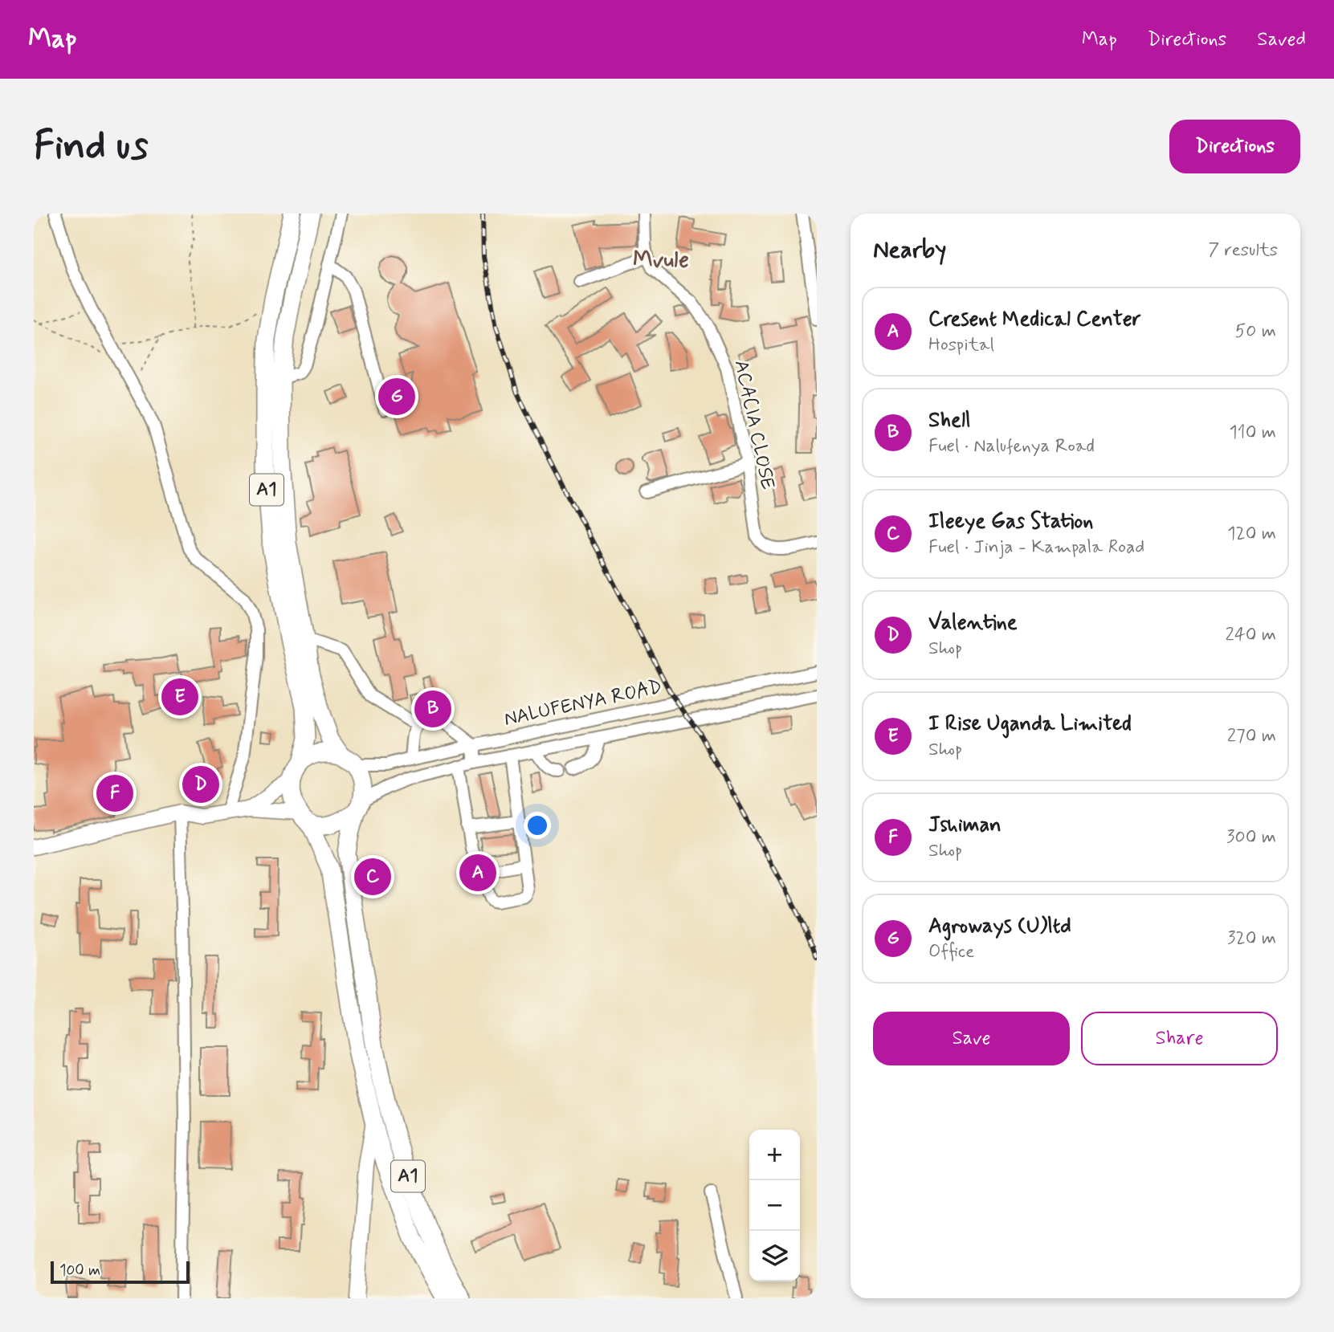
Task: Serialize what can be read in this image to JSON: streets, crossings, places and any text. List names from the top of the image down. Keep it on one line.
{"streets":{"highway":["A1"],"street":["ACACIA CLOSE","NALUFENYA ROAD"]},"crossings":[["A1","NALUFENYA ROAD"]],"districts":["Mvule"],"scale_bar":"100 m","page":{"header":"Map","nav":["Map","Directions","Saved"],"buttons":["Directions",["Save","Share"]],"title":"Find us","heading":["Nearby","7 results"],"list":[{"mark":"A","name":"Cresent Medical Center","note":"Hospital","value":"50 m"},{"mark":"B","name":"Shell","note":"Fuel · Nalufenya Road","value":"110 m"},{"mark":"C","name":"Ileeye Gas Station","note":"Fuel · Jinja - Kampala Road","value":"120 m"},{"mark":"D","name":"Valentine","note":"Shop","value":"240 m"},{"mark":"E","name":"I Rise Uganda Limited","note":"Shop","value":"270 m"},{"mark":"F","name":"Jshiman","note":"Shop","value":"300 m"},{"mark":"G","name":"Agroways (U)ltd","note":"Office","value":"320 m"}],"pins":["G","E","B","D","F","A","C"],"map_buttons":["+","−"],"scale":"100 m"}}
